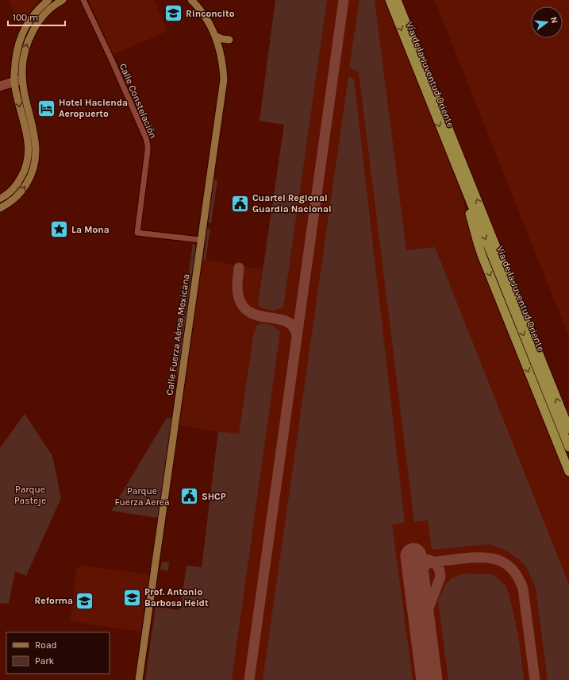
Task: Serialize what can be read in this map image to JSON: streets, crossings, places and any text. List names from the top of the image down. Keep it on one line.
{"streets":{"highway":["Vía de la Juventud Oriente","Via de la Juventud Oriente"],"main road":["Calle Fuerza Aérea Mexicana"],"street":["Calle Constelación"]},"crossings":[["Vía de la Juventud Oriente","Via de la Juventud Oriente"],["Calle Constelación","Calle Fuerza Aérea Mexicana"]],"parks":["Parque Pasteje","Parque Fuerza Aerea"],"places":{"school or university":["Rinconcito","Prof. Antonio Barbosa Heldt","Reforma"],"hotel":["Hotel Hacienda Aeropuerto"],"public building":["Cuartel Regional Guardia Nacional","SHCP"],"place":["La Mona"]},"legend":["Road","Park"],"scale_bar":"100 m","north":"right"}
